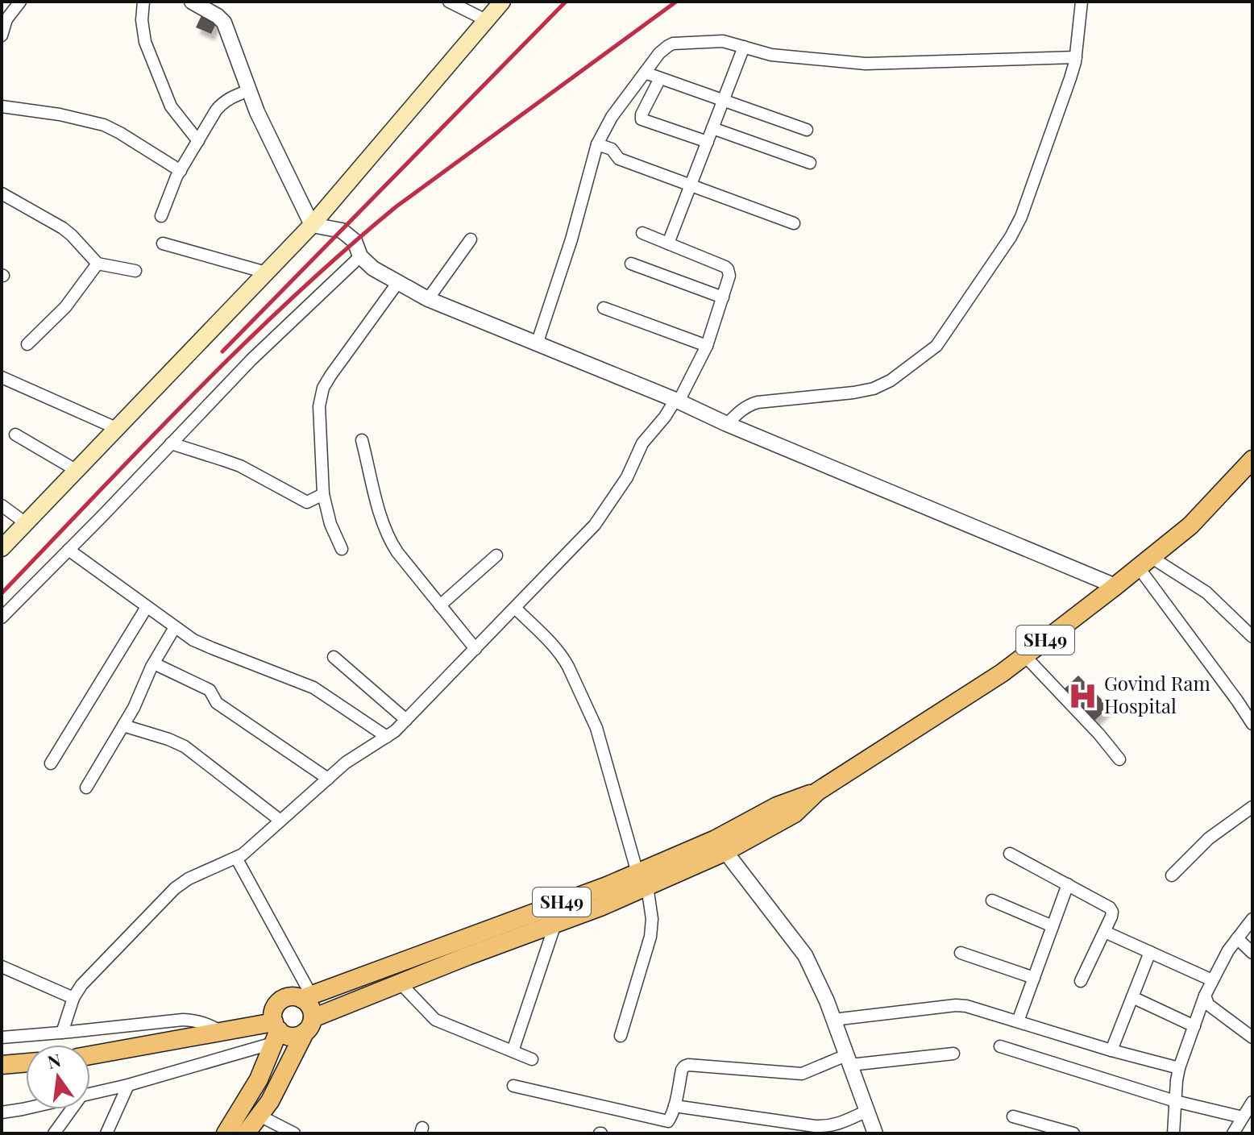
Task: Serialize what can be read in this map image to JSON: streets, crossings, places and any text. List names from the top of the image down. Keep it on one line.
{"streets":{"main road":["SH49"]},"places":{"hospital":["Govind Ram Hospital"]},"north":"top"}
